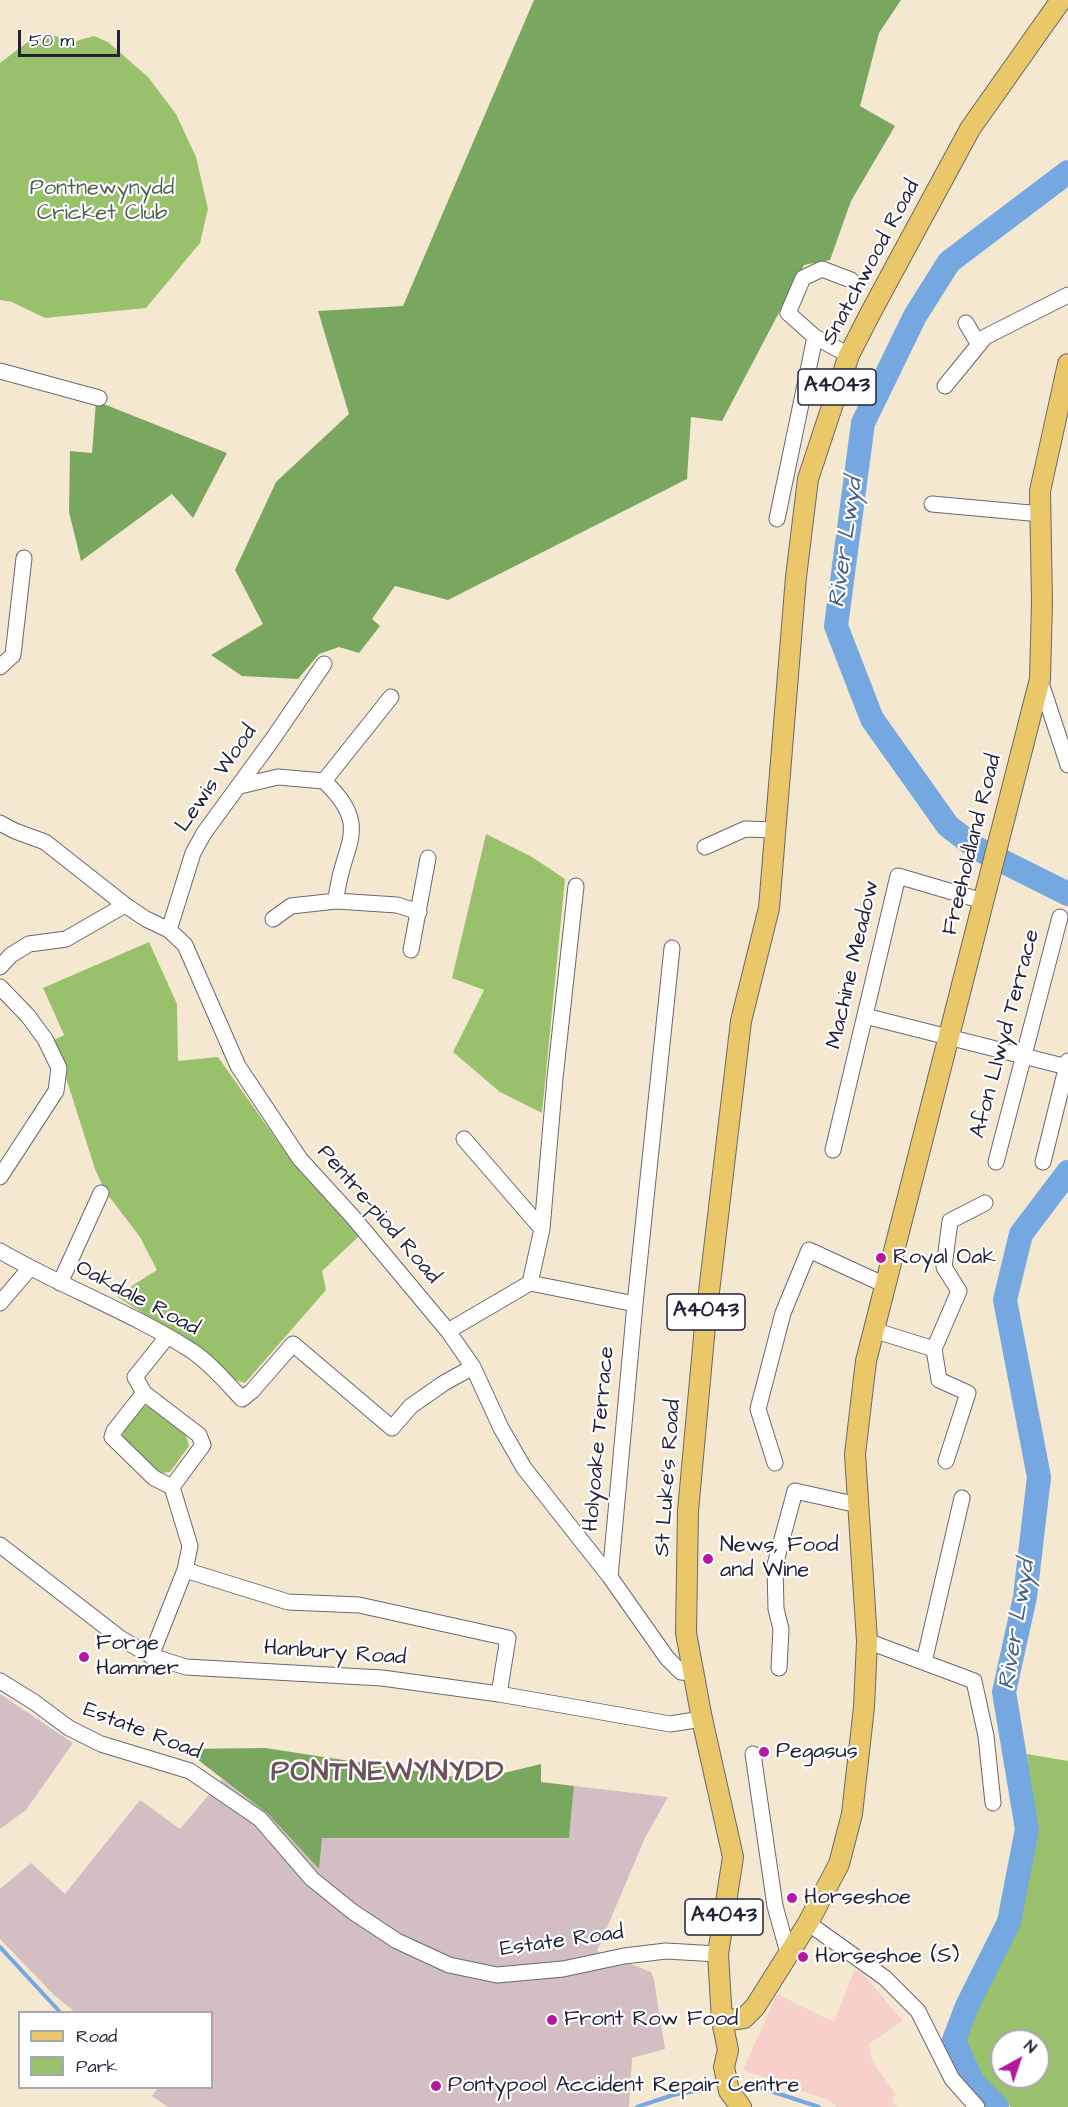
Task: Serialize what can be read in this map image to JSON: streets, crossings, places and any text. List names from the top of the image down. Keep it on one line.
{"streets":{"main road":["Snatchwood Road","A4043","Freeholdland Road","St Luke's Road"],"street":["Lewis Wood","Machine Meadow","Afon Llwyd Terrace","Pentre-piod Road","Oakdale Road","Holyoake Terrace","Hanbury Road","Estate Road"]},"crossings":[["Snatchwood Road","St Luke's Road"],["Lewis Wood","Pentre-piod Road"],["Freeholdland Road","Machine Meadow"],["Freeholdland Road","St Luke's Road"],["Pentre-piod Road","Oakdale Road"],["Pentre-piod Road","Holyoake Terrace"],["Pentre-piod Road","St Luke's Road"],["St Luke's Road","Hanbury Road"],["St Luke's Road","Estate Road"]],"districts":["PONTNEWYNYDD"],"water":["River Lwyd"],"parks":["Pontnewynydd Cricket Club"],"places":["Royal Oak","News, Food and Wine","Forge Hammer","Pegasus","Horseshoe","Horseshoe (S)","Front Row Food","Pontypool Accident Repair Centre"],"legend":["Road","Park"],"scale_bar":"50 m","north":"top right"}
